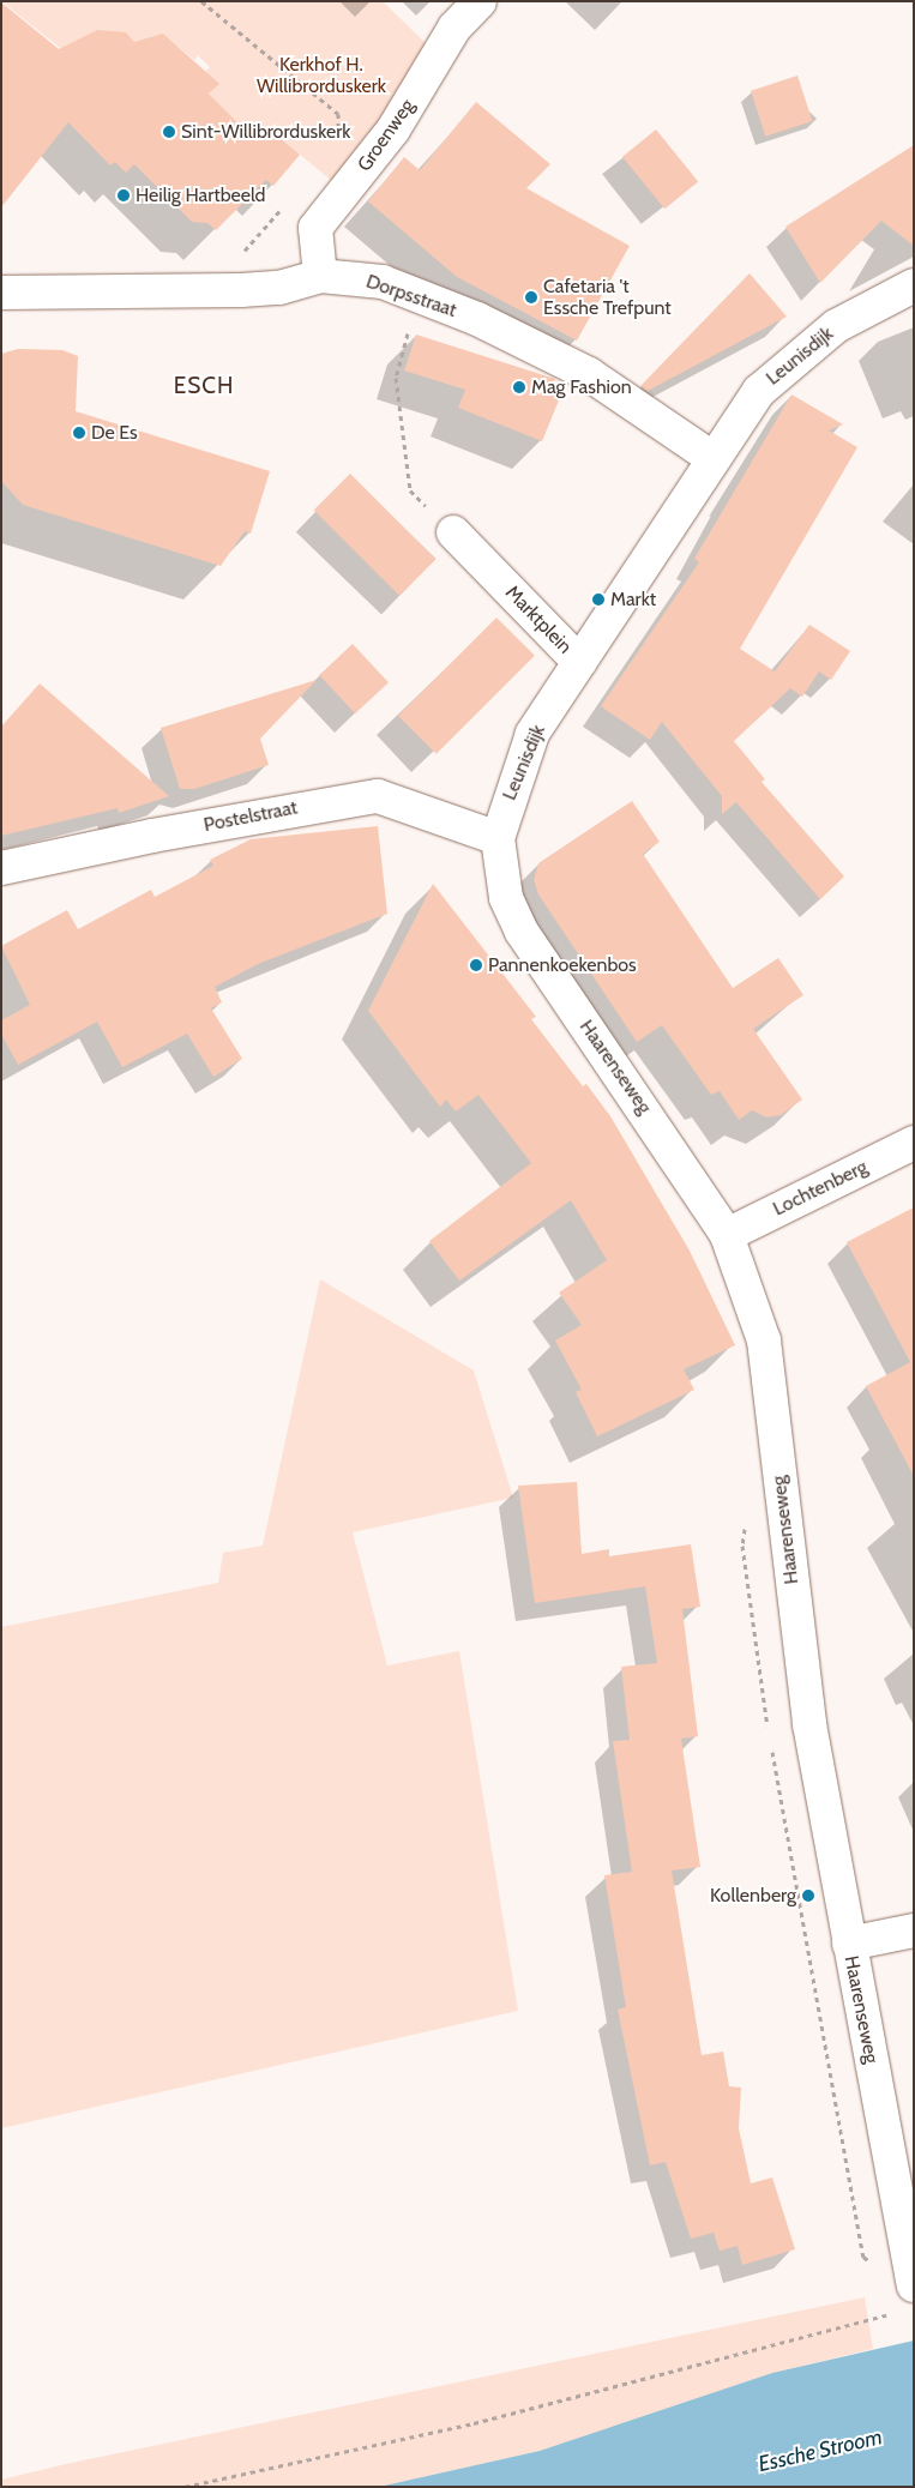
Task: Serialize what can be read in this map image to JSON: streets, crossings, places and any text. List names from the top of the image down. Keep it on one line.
{"streets":{"street":["Groenweg","Dorpsstraat","Leunisdijk","Marktplein","Postelstraat","Haarenseweg","Lochtenberg"]},"crossings":[["Groenweg","Dorpsstraat"],["Dorpsstraat","Leunisdijk"],["Dorpsstraat","Marktplein"],["Leunisdijk","Marktplein"],["Leunisdijk","Postelstraat"],["Leunisdijk","Haarenseweg"],["Postelstraat","Haarenseweg"],["Haarenseweg","Lochtenberg"]],"districts":["ESCH"],"water":["Essche Stroom"],"parks":["Kerkhof H. Willibrorduskerk"],"places":["Sint-Willibrorduskerk","Heilig Hartbeeld","Cafetaria 't Essche Trefpunt","Mag Fashion","De Es","Markt","Pannenkoekenbos","Kollenberg"]}
